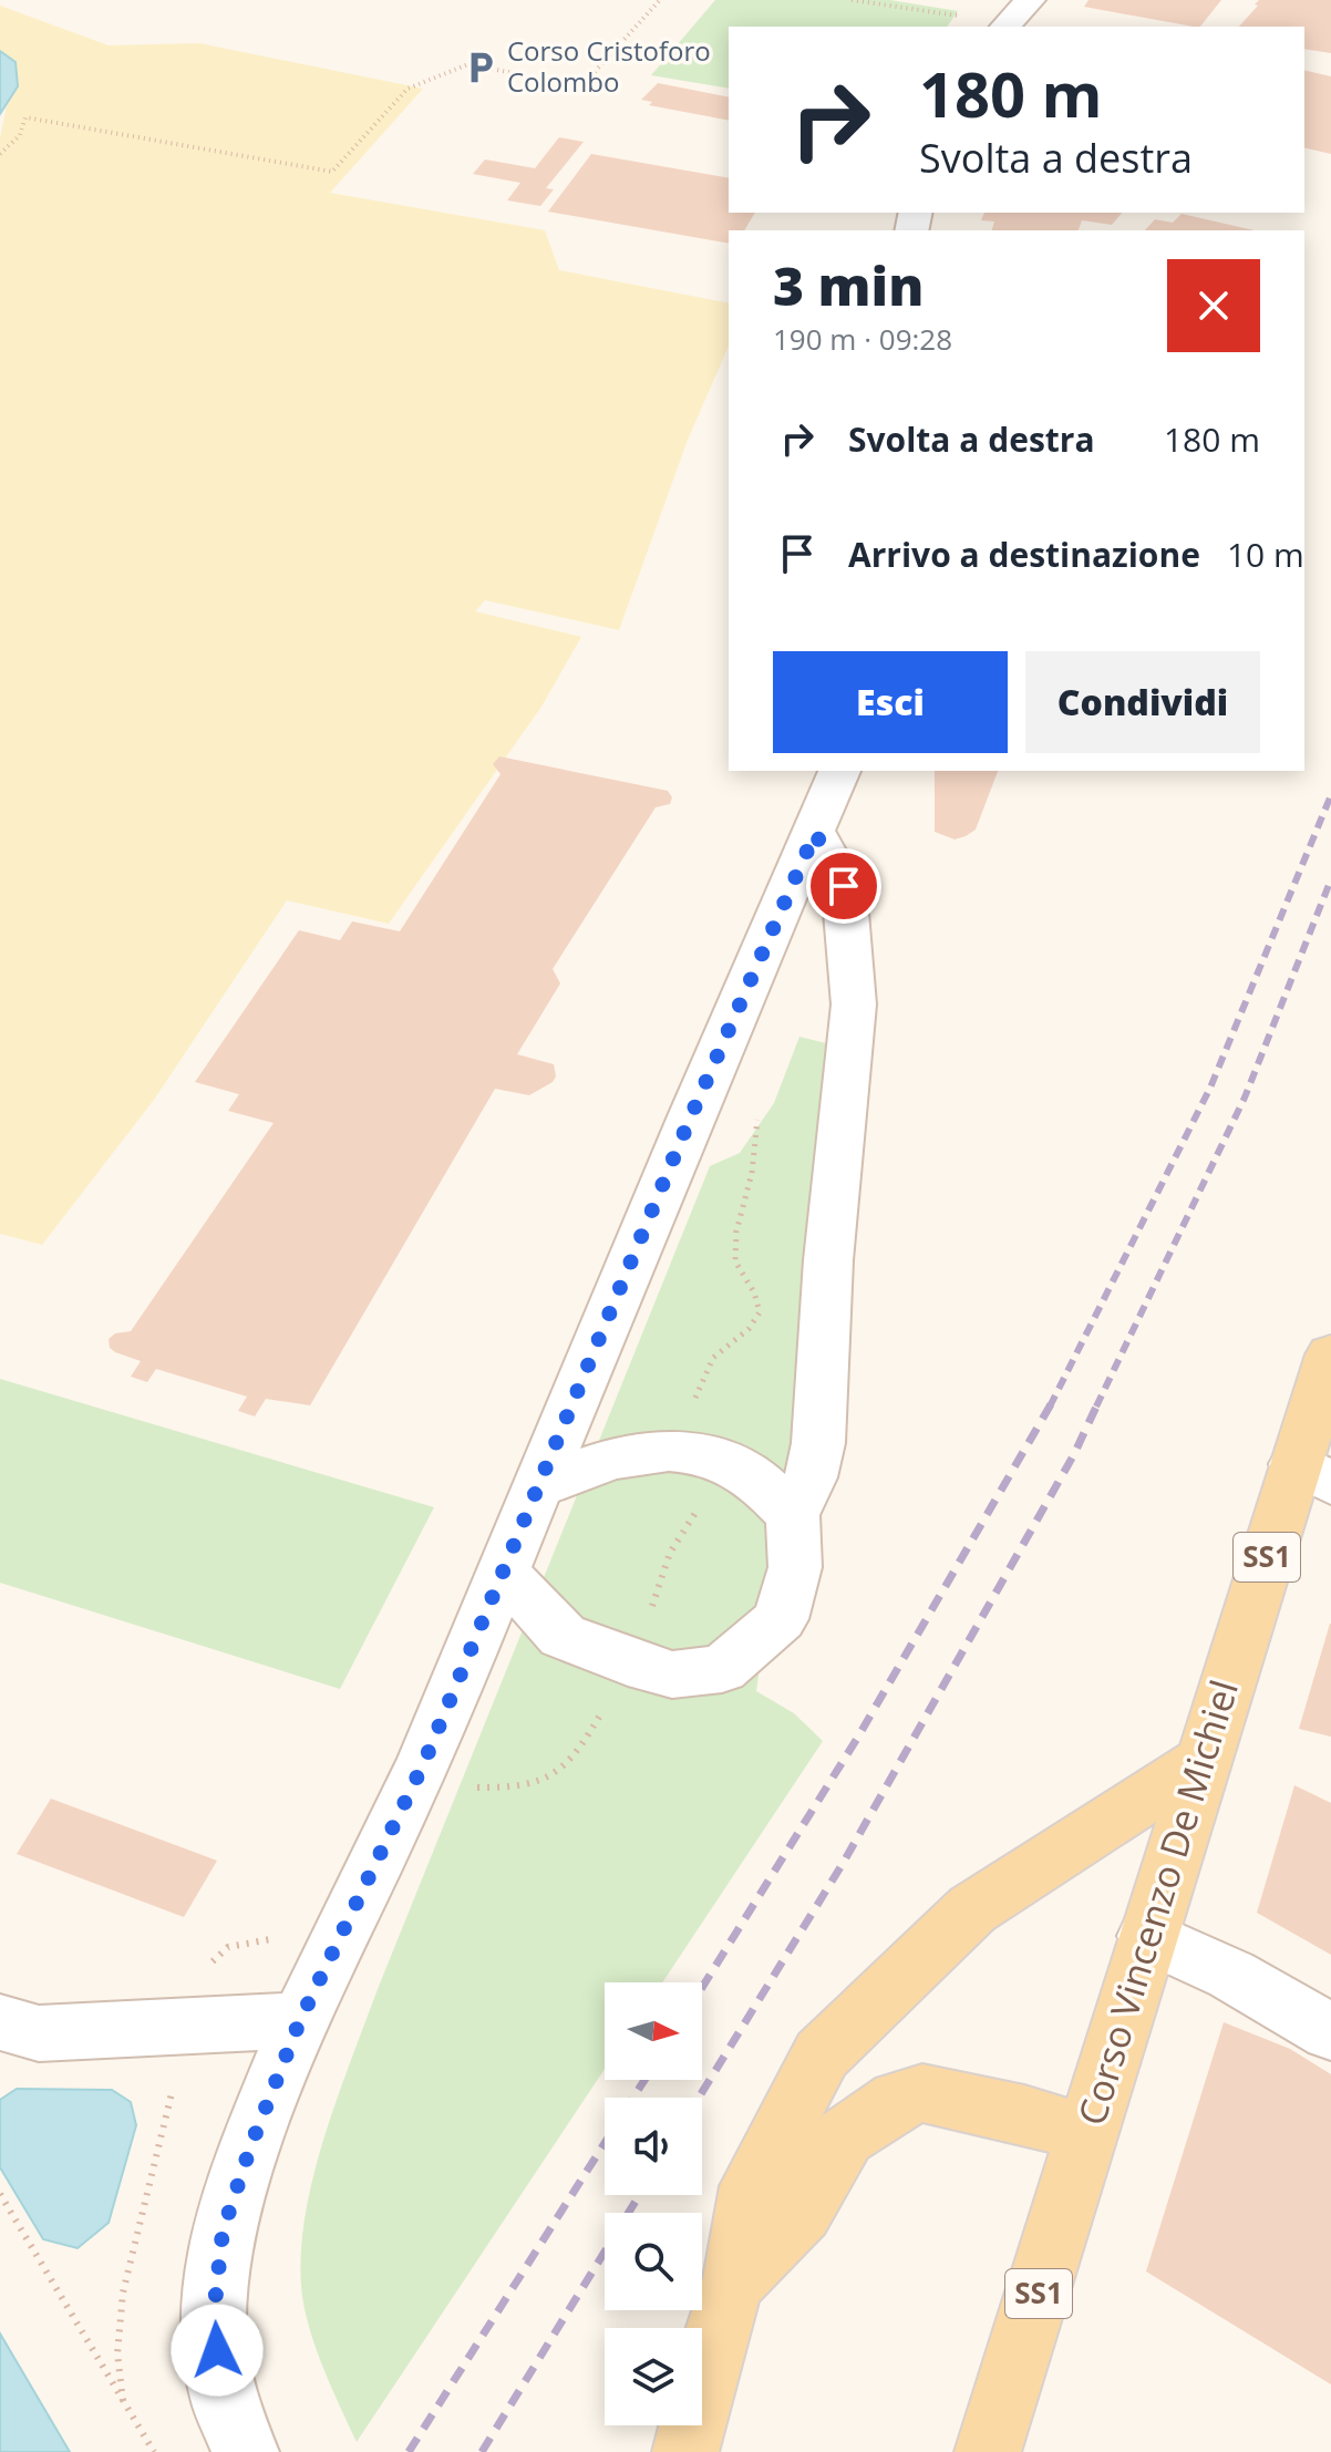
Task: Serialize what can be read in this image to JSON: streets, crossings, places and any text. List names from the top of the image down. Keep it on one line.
{"streets":{"main road":["SS1","Corso Vincenzo De Michiel"]},"places":{"parking":["Corso Cristoforo Colombo"]},"north":"right","page":{"turn":["180 m","Svolta a destra"],"heading":["3 min","190 m · 09:28"],"list":[{"name":"Svolta a destra","value":"180 m"},{"name":"Arrivo a destinazione","value":"10 m"}],"buttons":["Esci","Condividi"]}}
